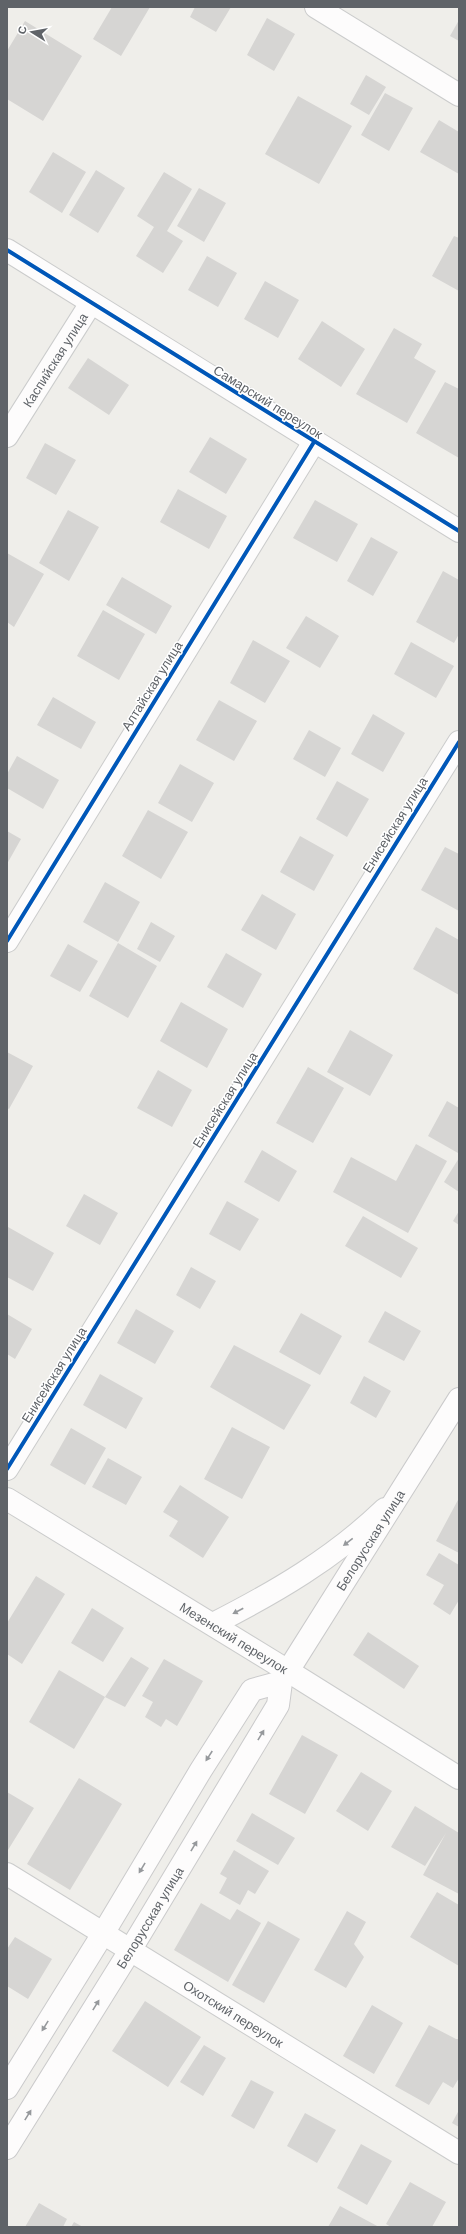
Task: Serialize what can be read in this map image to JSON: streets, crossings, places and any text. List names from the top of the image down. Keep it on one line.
{"streets":{"street":["Каспийская улица","Самарский переулок","Алтайская улица","Енисейская улица","Белорусская улица","Мезенский переулок","Охотский переулок"]},"crossings":[["Каспийская улица","Самарский переулок"],["Самарский переулок","Алтайская улица"],["Белорусская улица","Мезенский переулок"],["Белорусская улица","Охотский переулок"]],"north":"left"}
